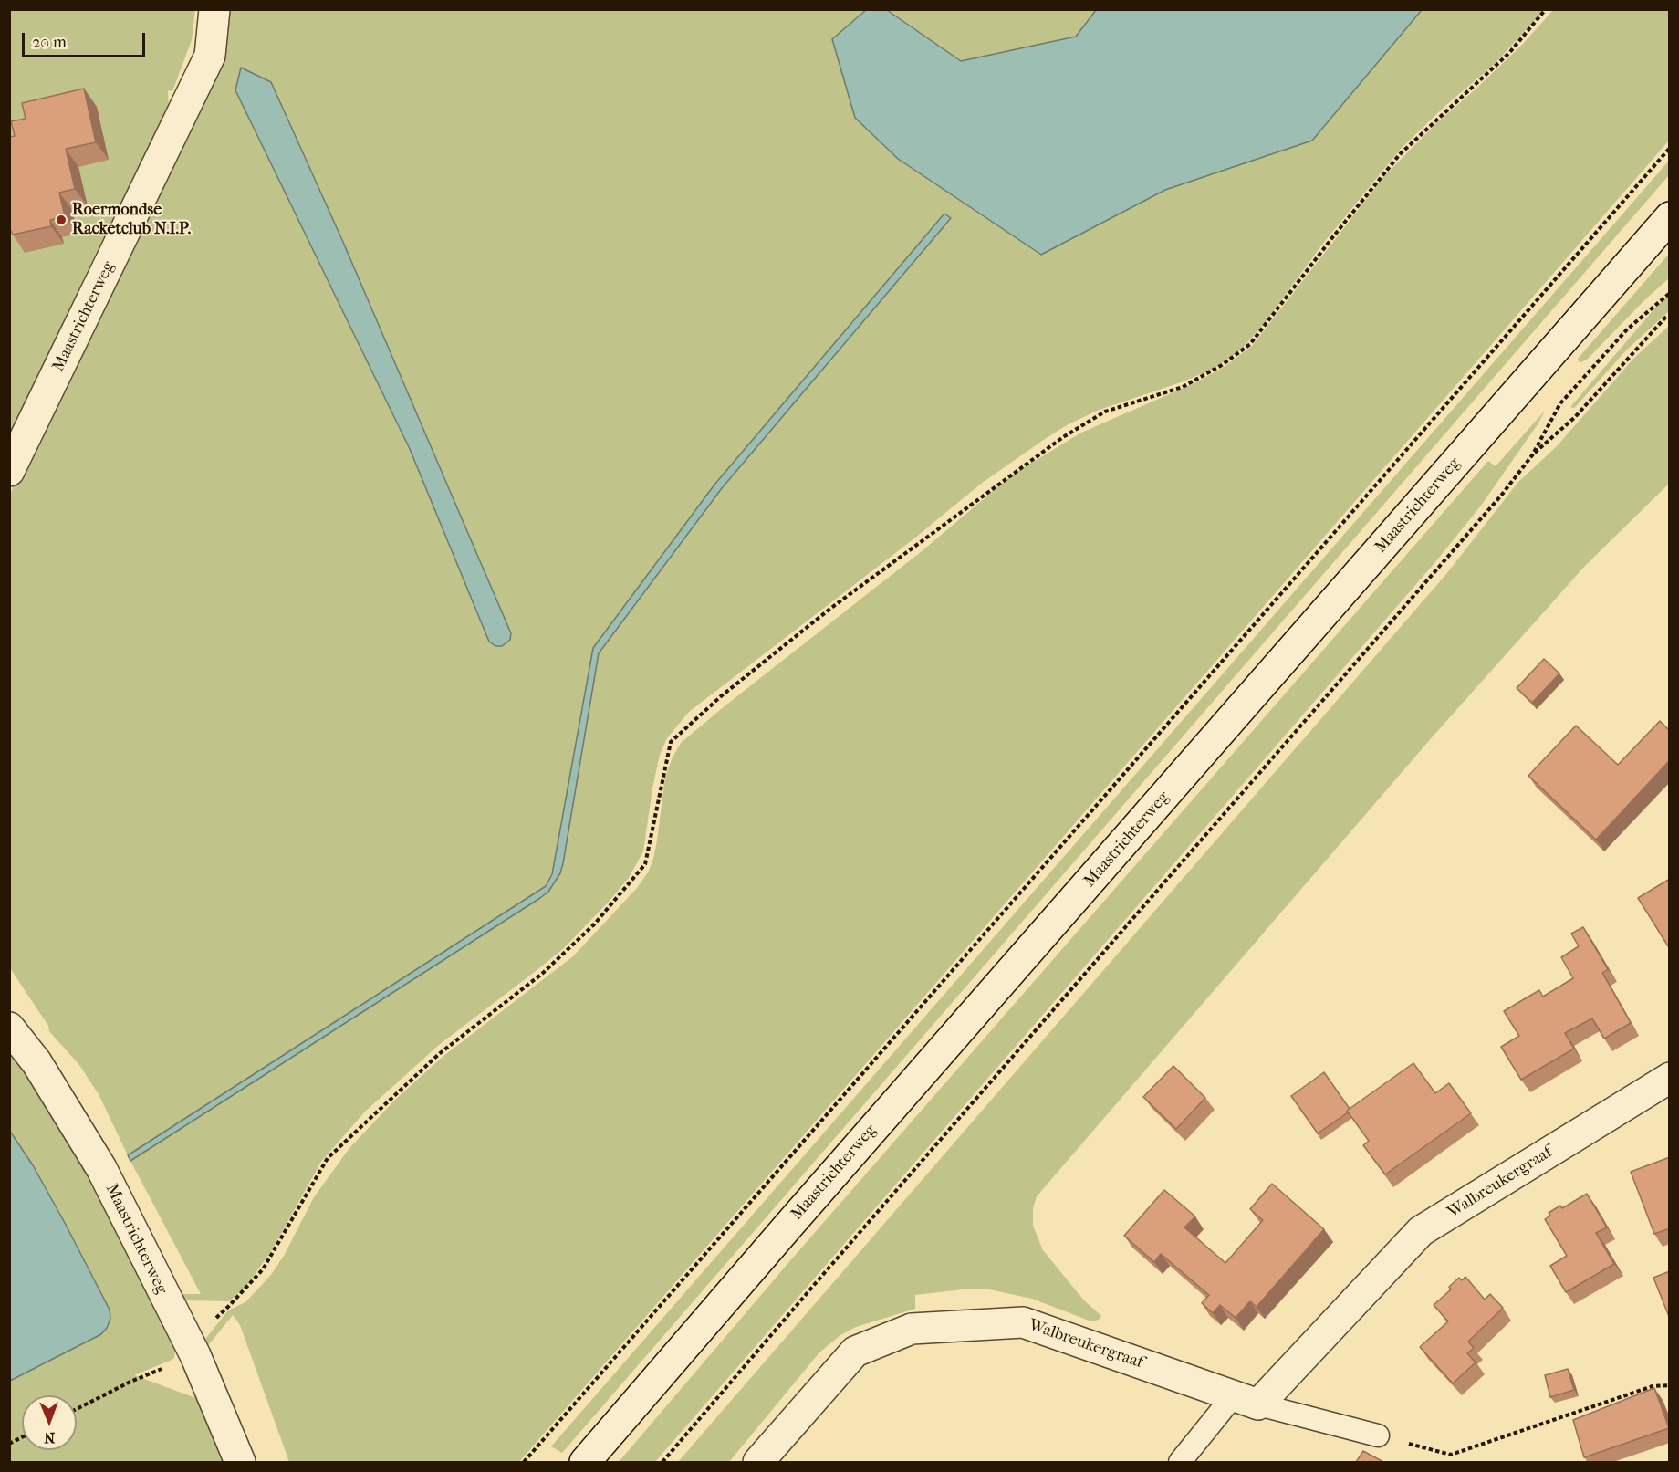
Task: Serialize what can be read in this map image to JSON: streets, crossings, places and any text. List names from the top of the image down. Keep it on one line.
{"streets":{"street":["Maastrichterweg","Walbreukergraaf"]},"places":["Roermondse Racketclub N.I.P."],"scale_bar":"20 m","north":"bottom"}
